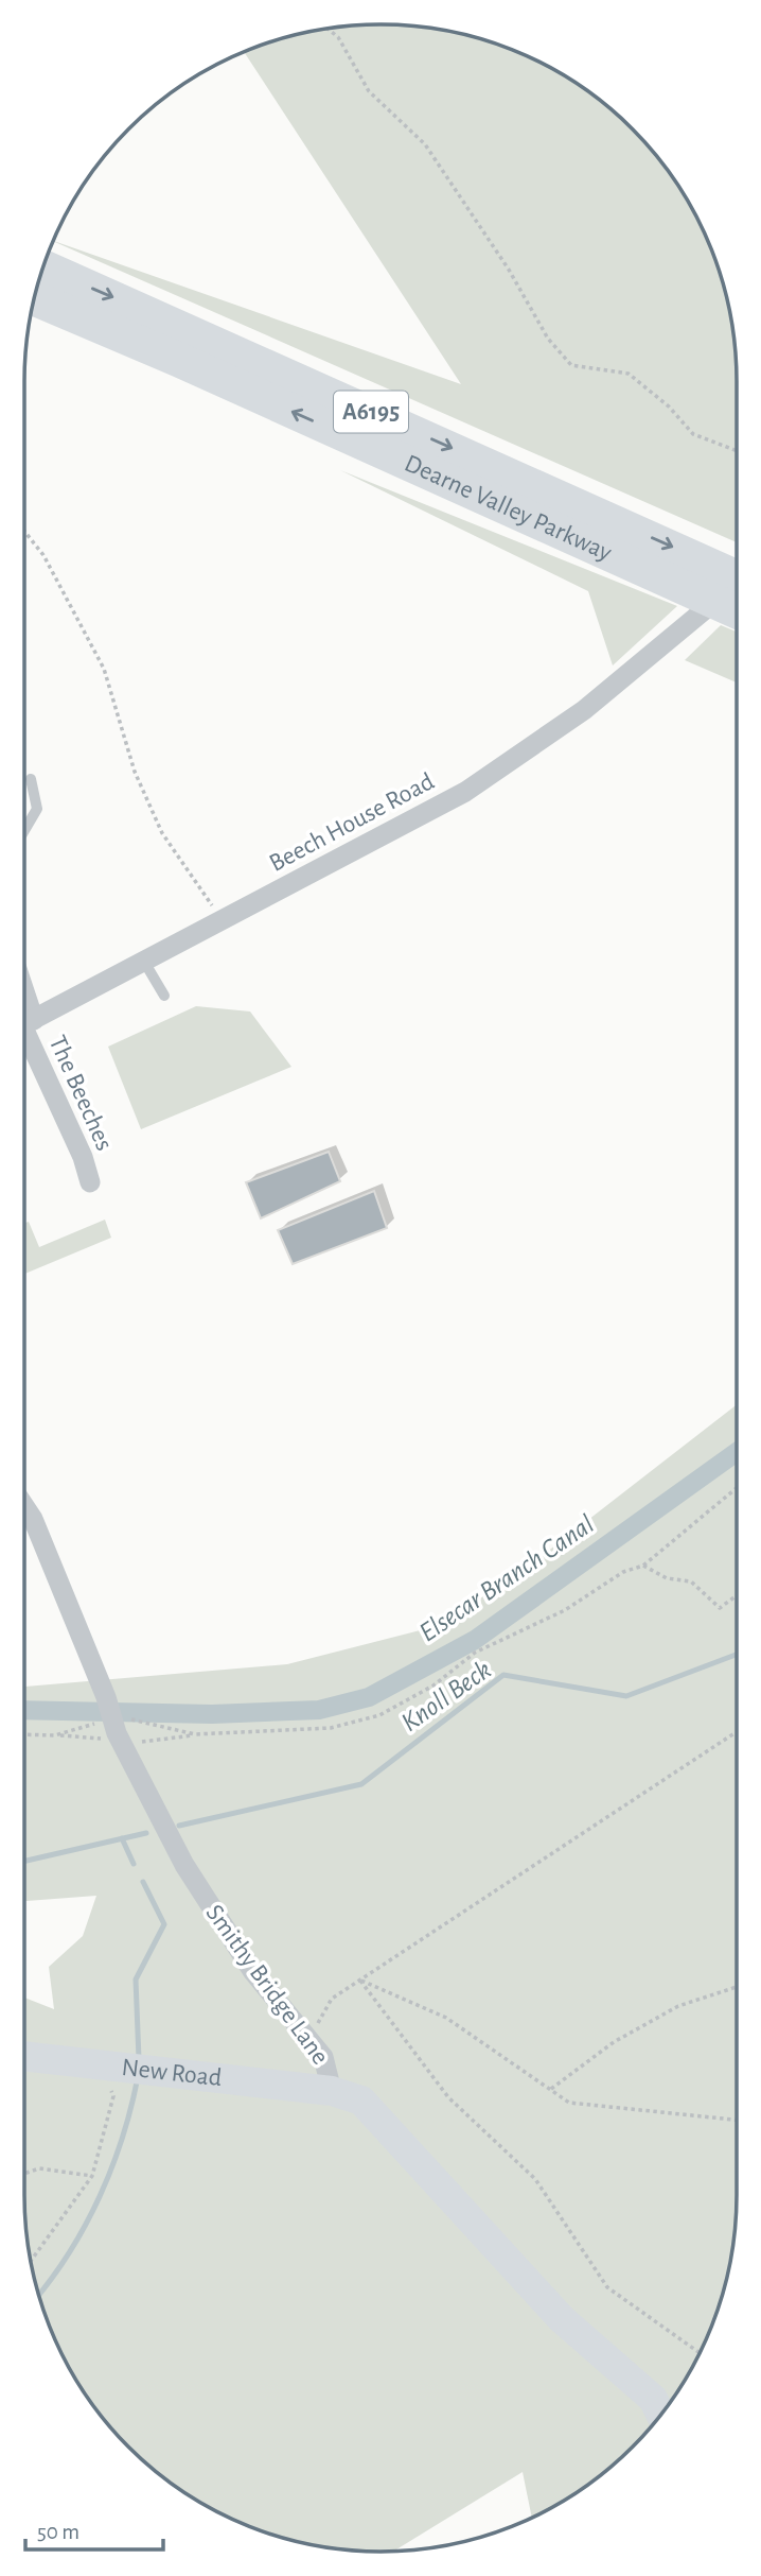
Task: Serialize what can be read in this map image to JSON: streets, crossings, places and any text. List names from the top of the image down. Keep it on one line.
{"streets":{"highway":["A6195","Dearne Valley Parkway"],"main road":["Smithy Bridge Lane","New Road"],"street":["Beech House Road","The Beeches"]},"crossings":[["Beech House Road","The Beeches"],["Smithy Bridge Lane","New Road"]],"water":["Elsecar Branch Canal","Knoll Beck"],"scale_bar":"50 m"}
